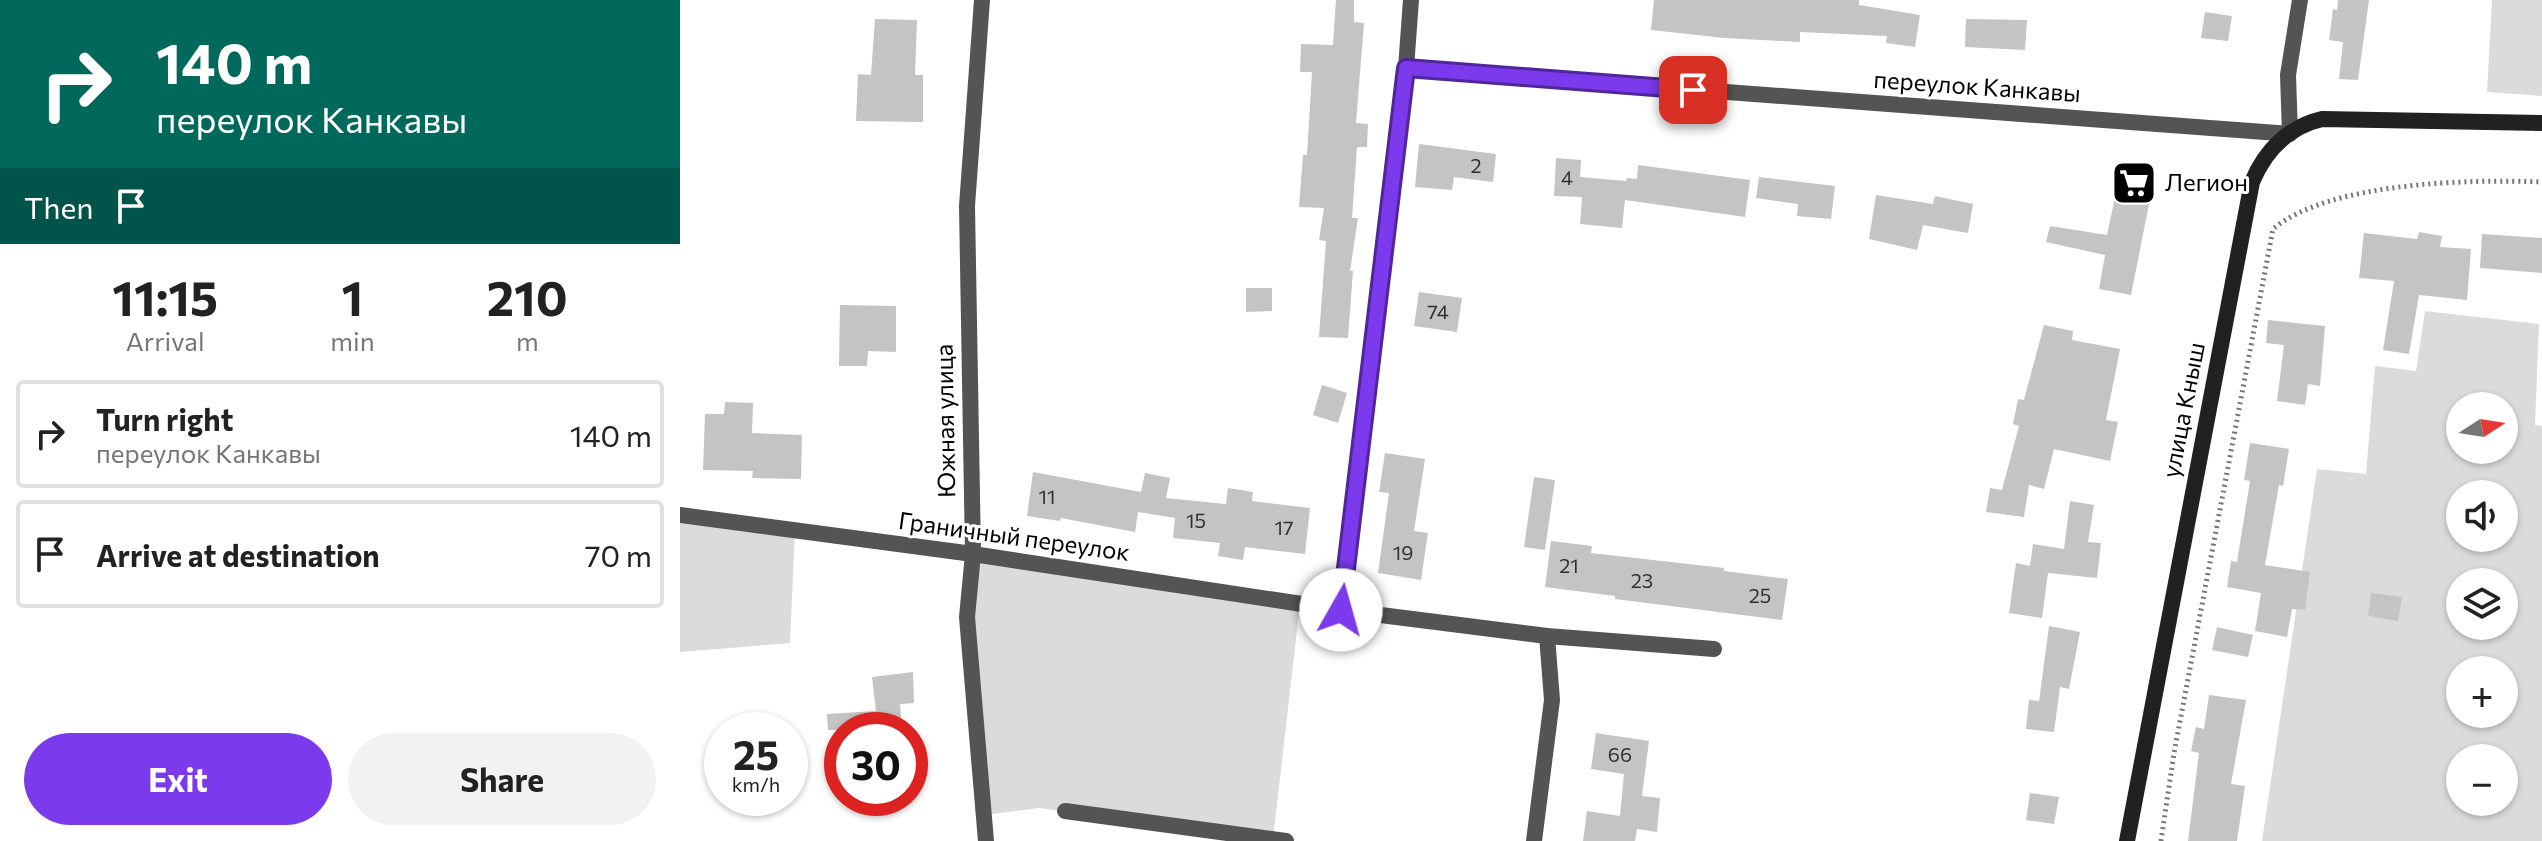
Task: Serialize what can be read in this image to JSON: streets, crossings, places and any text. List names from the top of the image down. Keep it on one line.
{"streets":{"street":["переулок Канкавы","улица Кныш","Южная улица","Граничный переулок"]},"crossings":[["переулок Канкавы","улица Кныш"],["Южная улица","Граничный переулок"]],"places":{"supermarket":["Легион"]},"house_numbers":["2","4","74","11","15","17","19","21","23","25","66"],"north":"right","page":{"turn":["140 m","переулок Канкавы"],"then":"Then","eta":["11:15","Arrival","1","min","210","m"],"list":[{"name":"Turn right","note":"переулок Канкавы","value":"140 m"},{"name":"Arrive at destination","value":"70 m"}],"map_buttons":["+","−"],"speed":"25 km/h","limit":"30","buttons":["Exit","Share"]}}
